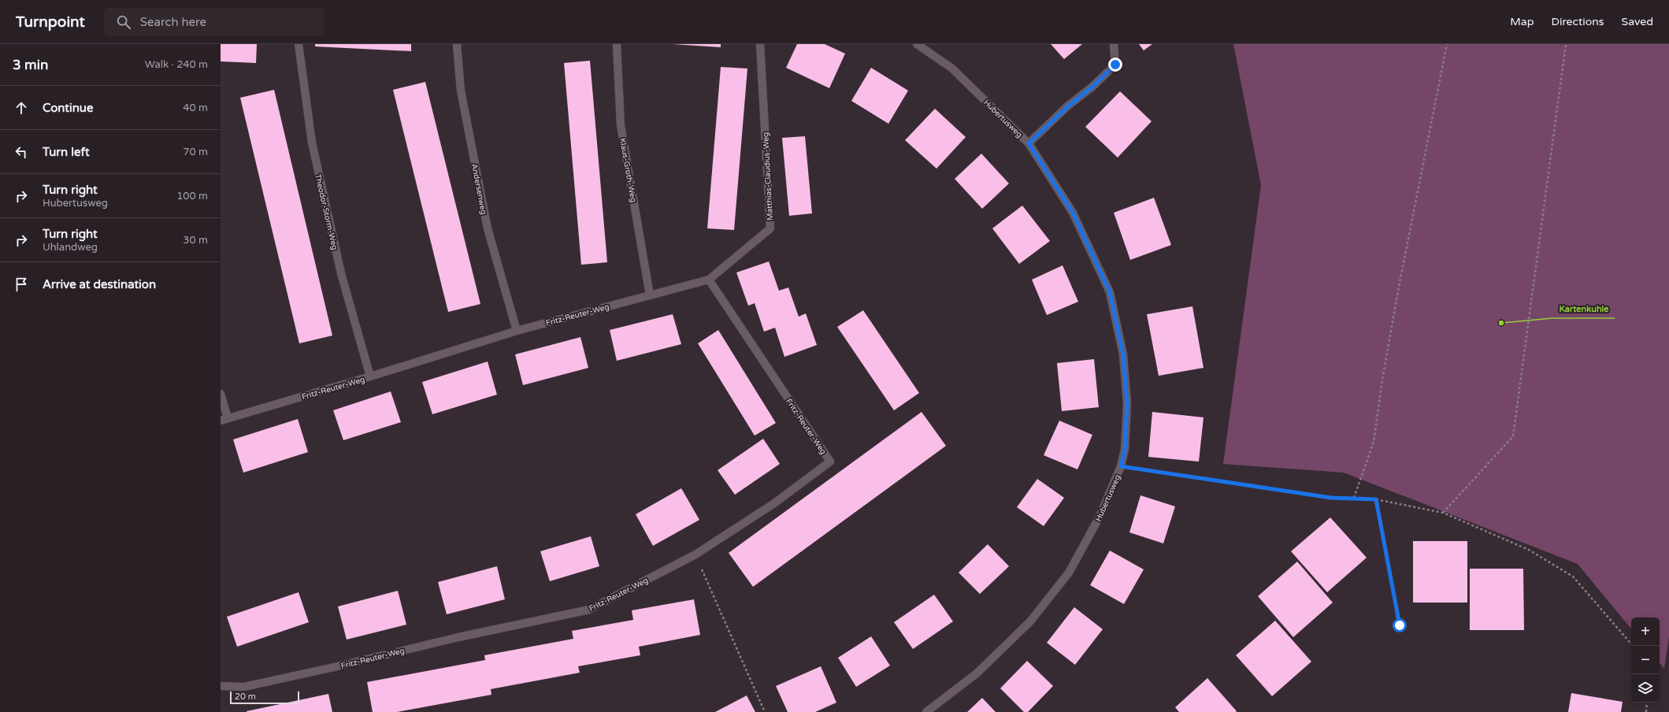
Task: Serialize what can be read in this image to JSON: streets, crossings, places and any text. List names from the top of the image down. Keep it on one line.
{"streets":{"street":["Hubertusweg","Klaus-Groth-Weg","Matthias-Claudius-Weg","Andersenweg","Theodor-Storm-Weg","Fritz-Reuter-Weg"]},"crossings":[["Klaus-Groth-Weg","Fritz-Reuter-Weg"],["Matthias-Claudius-Weg","Fritz-Reuter-Weg"],["Andersenweg","Fritz-Reuter-Weg"],["Theodor-Storm-Weg","Fritz-Reuter-Weg"]],"places":["Kartenkuhle"],"scale_bar":"20 m","page":{"header":"Turnpoint","search":"Search here","nav":["Map","Directions","Saved"],"heading":["3 min","Walk · 240 m"],"list":[["Continue","40 m"],["Turn left","70 m"],["Turn right","Hubertusweg","100 m"],["Turn right","Uhlandweg","30 m"],"Arrive at destination"],"map_buttons":["+","−"],"scale":"20 m"}}
